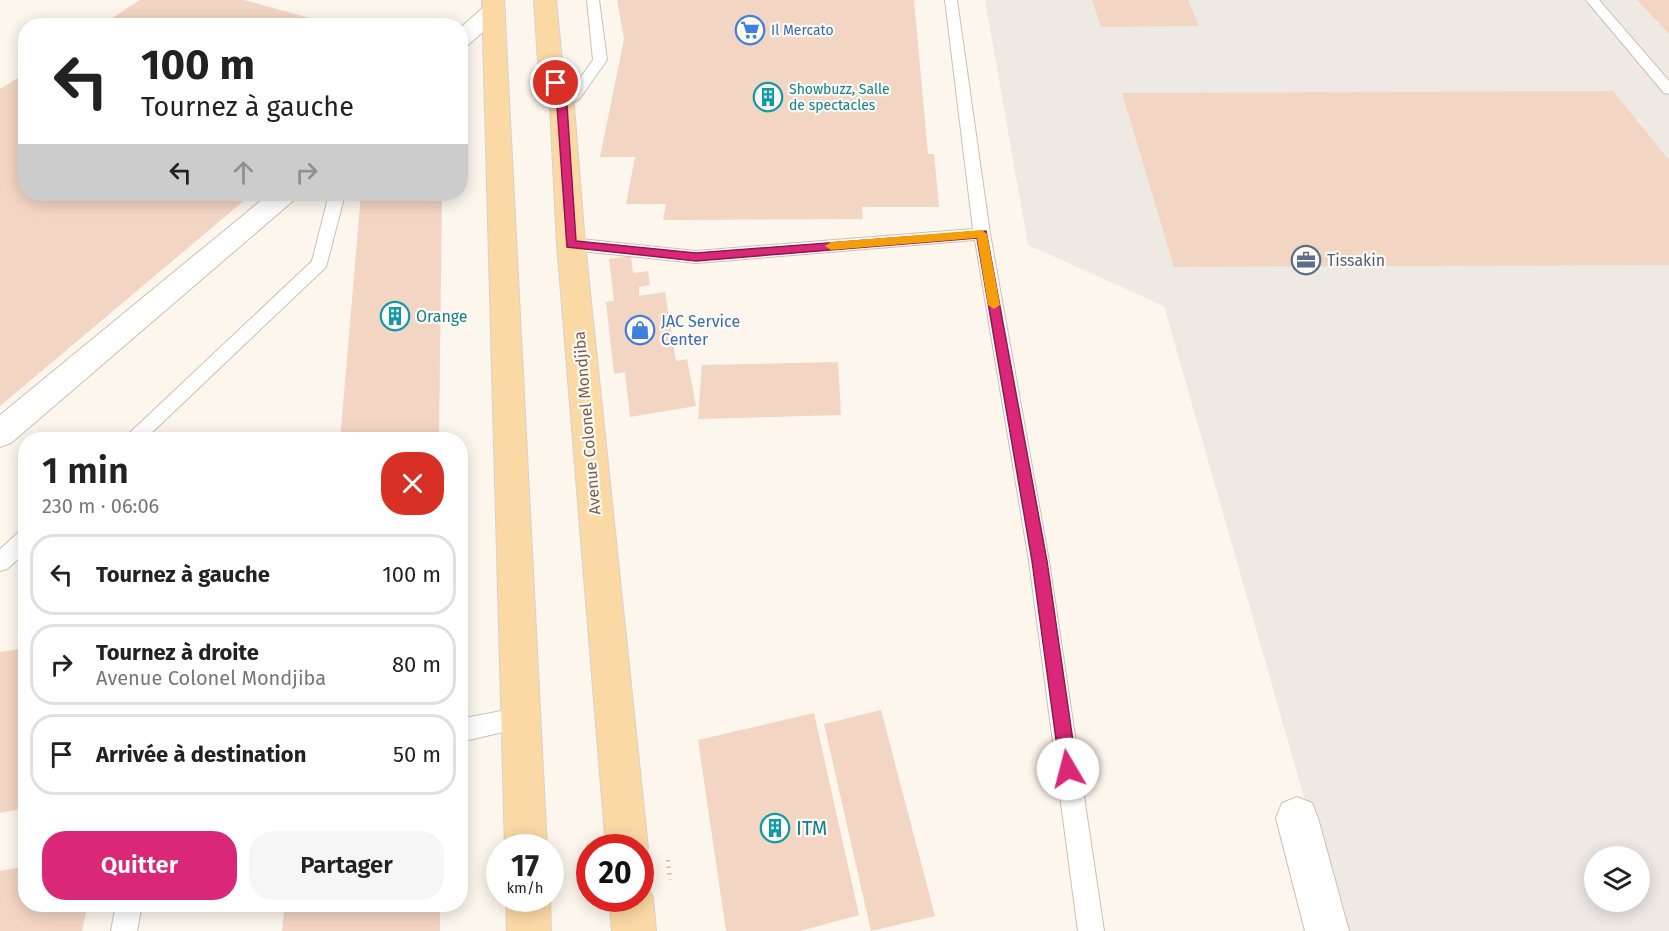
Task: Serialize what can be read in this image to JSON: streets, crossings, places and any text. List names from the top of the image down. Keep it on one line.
{"streets":{"main road":["Avenue Colonel Mondjiba"]},"places":{"supermarket":["Il Mercato"],"building":["Showbuzz, Salle de spectacles","Orange","ITM"],"office":["Tissakin"],"shop":["JAC Service Center"]},"page":{"turn":["100 m","Tournez à gauche"],"heading":["1 min","230 m · 06:06"],"list":[{"name":"Tournez à gauche","value":"100 m"},{"name":"Tournez à droite","note":"Avenue Colonel Mondjiba","value":"80 m"},{"name":"Arrivée à destination","value":"50 m"}],"buttons":["Quitter","Partager"],"speed":"17 km/h","limit":"20"}}
